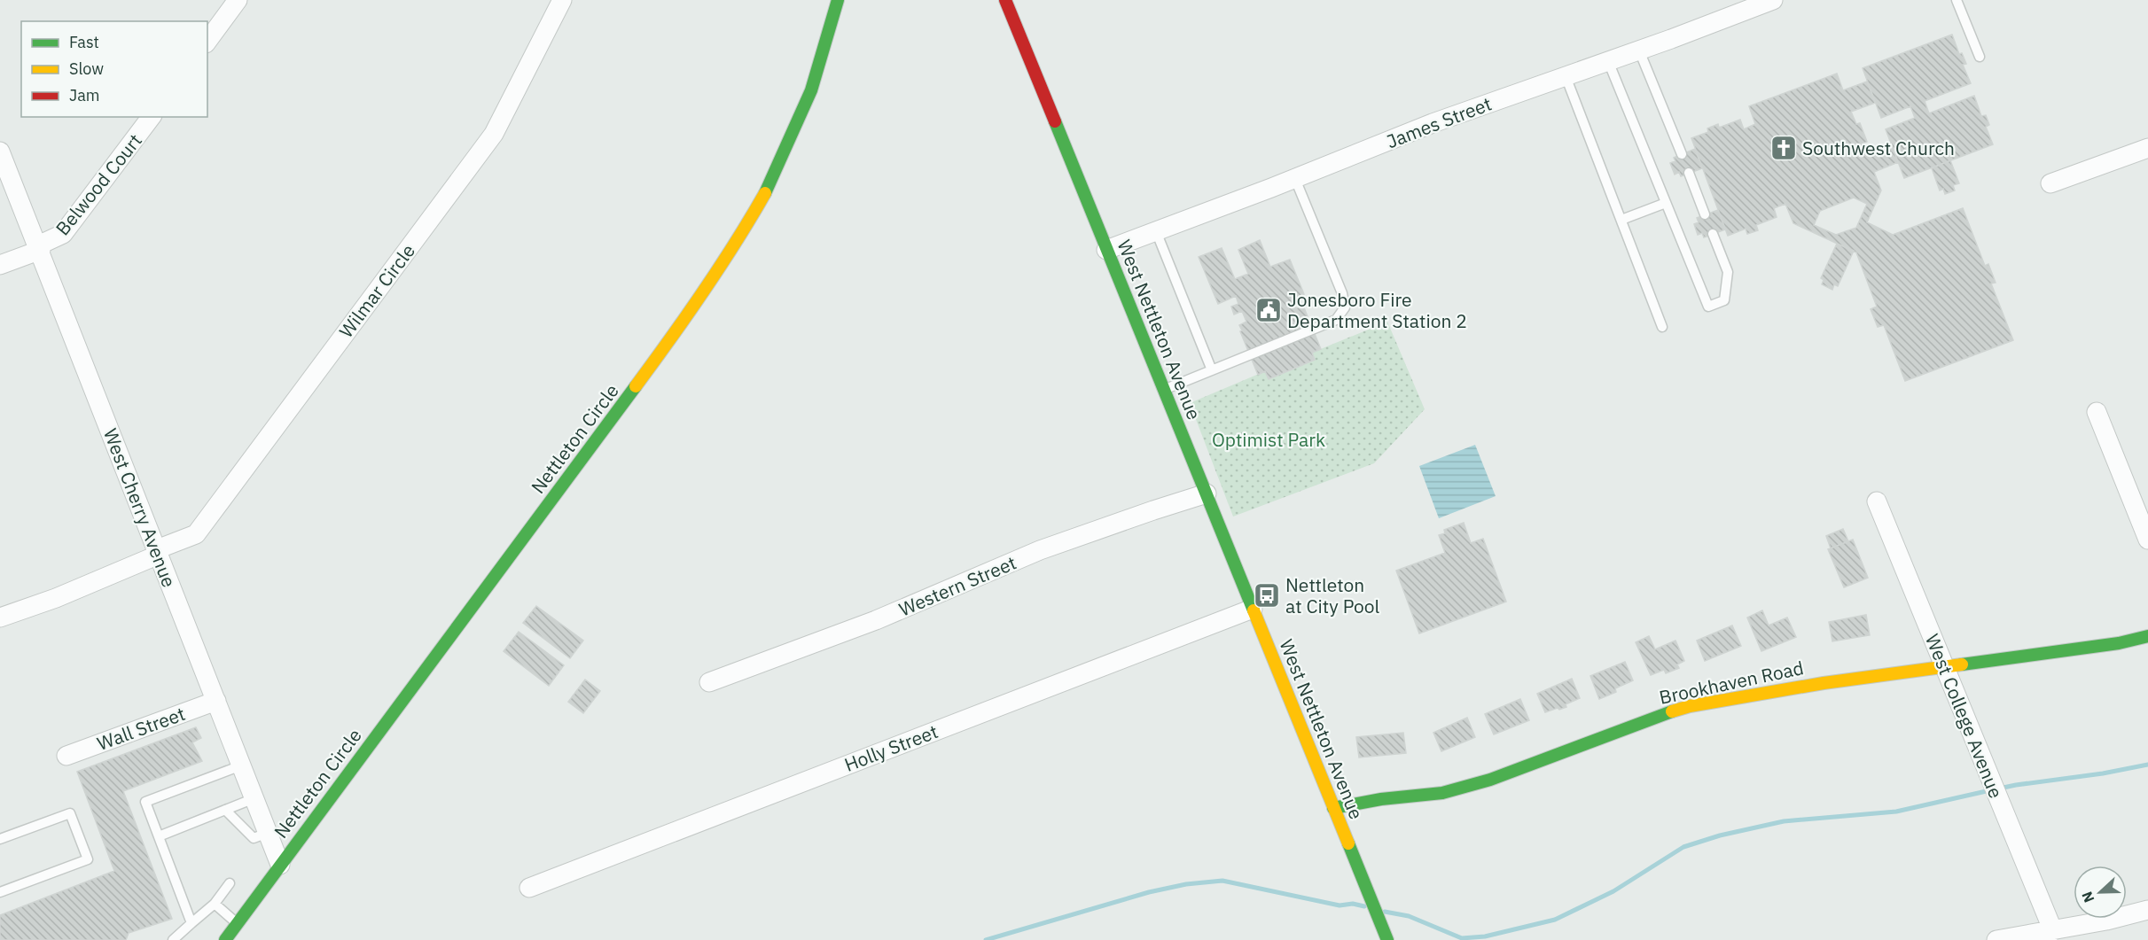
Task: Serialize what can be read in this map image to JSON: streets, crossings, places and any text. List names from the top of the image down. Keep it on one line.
{"streets":{"street":["James Street","Belwood Court","Wilmar Circle","West Nettleton Avenue","Nettleton Circle","West Cherry Avenue","Western Street","Brookhaven Road","West College Avenue","Wall Street","Holly Street"]},"crossings":[["James Street","West Nettleton Avenue"],["Belwood Court","West Cherry Avenue"],["Wilmar Circle","West Cherry Avenue"],["West Nettleton Avenue","Western Street"],["West Nettleton Avenue","Brookhaven Road"],["West Nettleton Avenue","Holly Street"],["Nettleton Circle","West Cherry Avenue"],["West Cherry Avenue","Wall Street"],["Brookhaven Road","West College Avenue"]],"parks":["Optimist Park"],"places":{"church":["Southwest Church"],"public building":["Jonesboro Fire Department Station 2"],"bus stop":["Nettleton at City Pool"]},"legend":["Fast","Slow","Jam"],"north":"left"}
